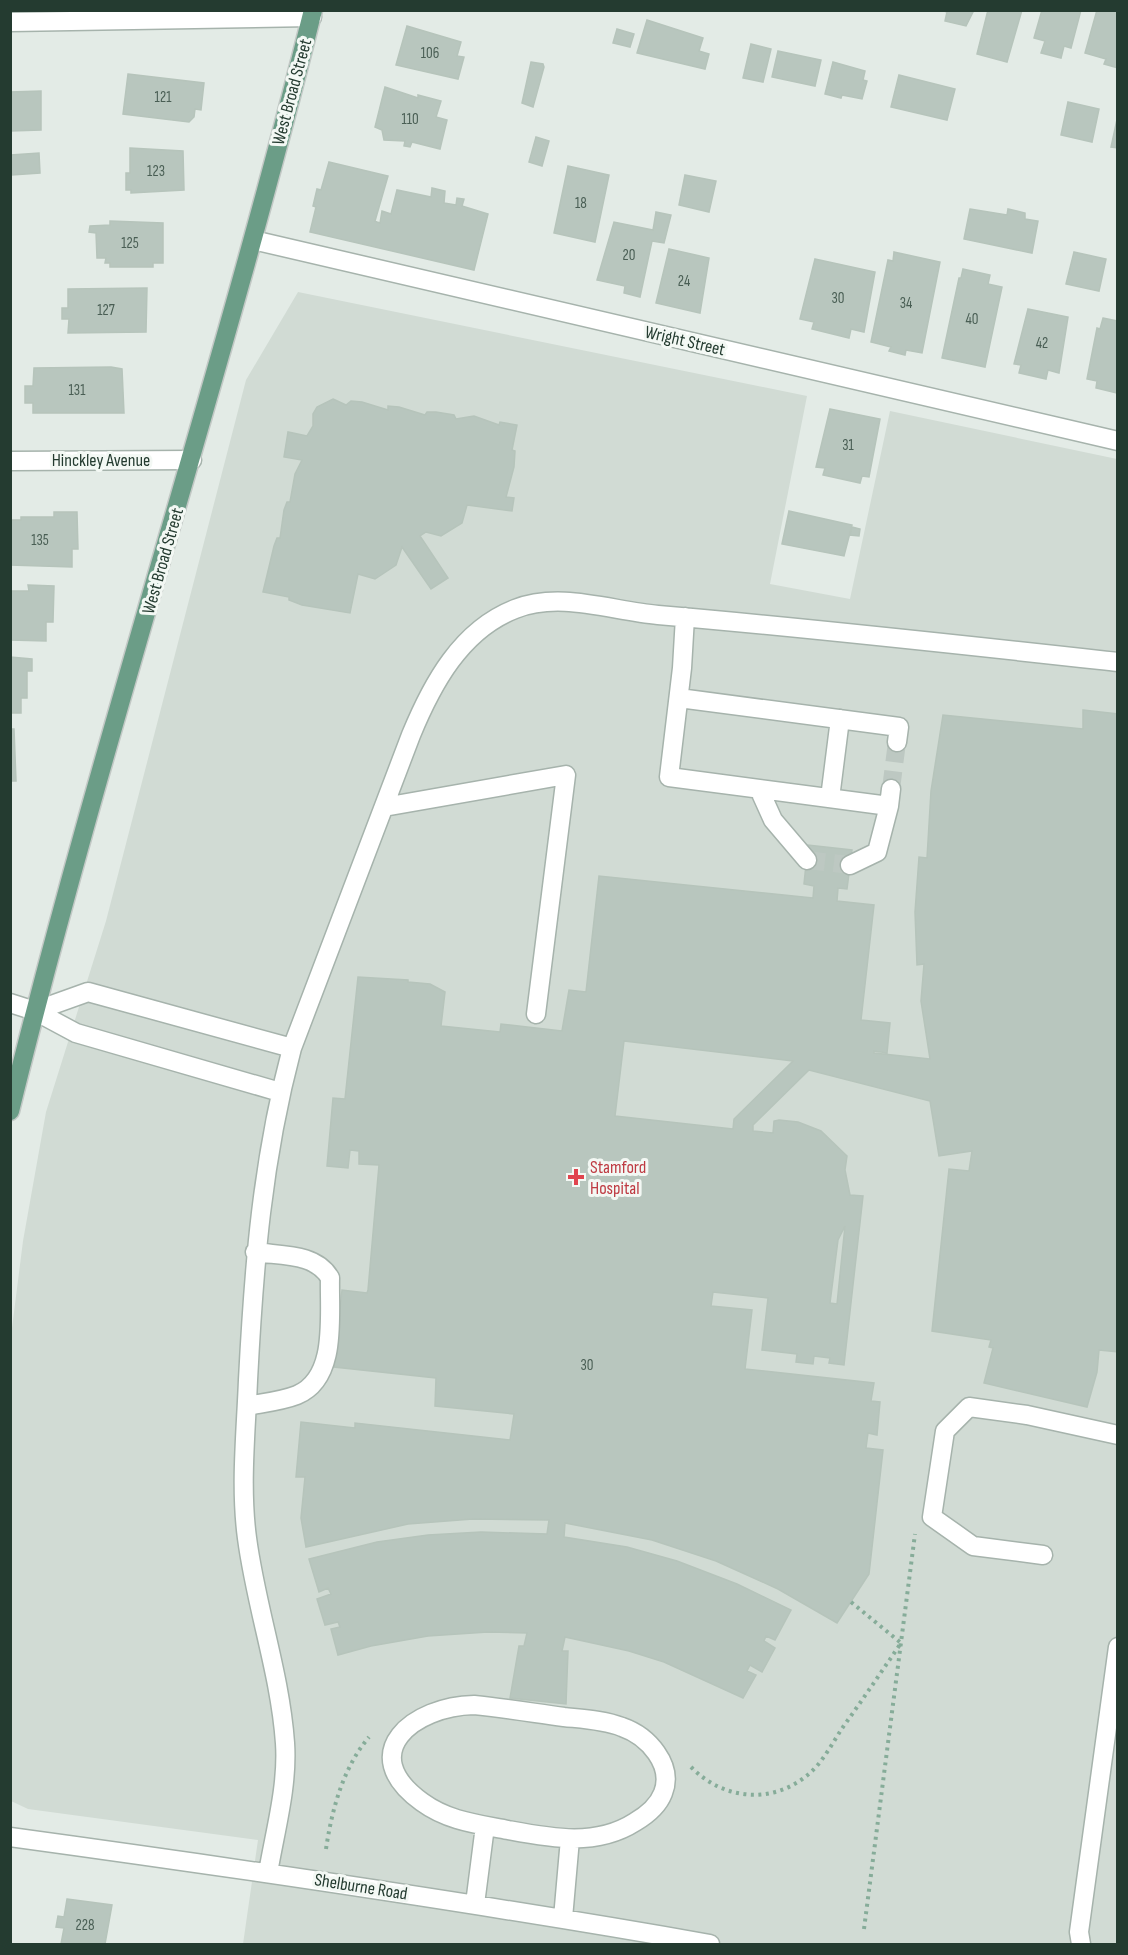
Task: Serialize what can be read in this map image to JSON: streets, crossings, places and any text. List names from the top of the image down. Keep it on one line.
{"streets":{"main road":["West Broad Street"],"street":["Wright Street","Hinckley Avenue","Shelburne Road"]},"crossings":[["West Broad Street","Wright Street"],["West Broad Street","Hinckley Avenue"]],"places":{"health":["Stamford Hospital"]},"house_numbers":["106","121","110","123","18","125","20","24","30","34","127","40","42","131","31","135","30","228"]}
